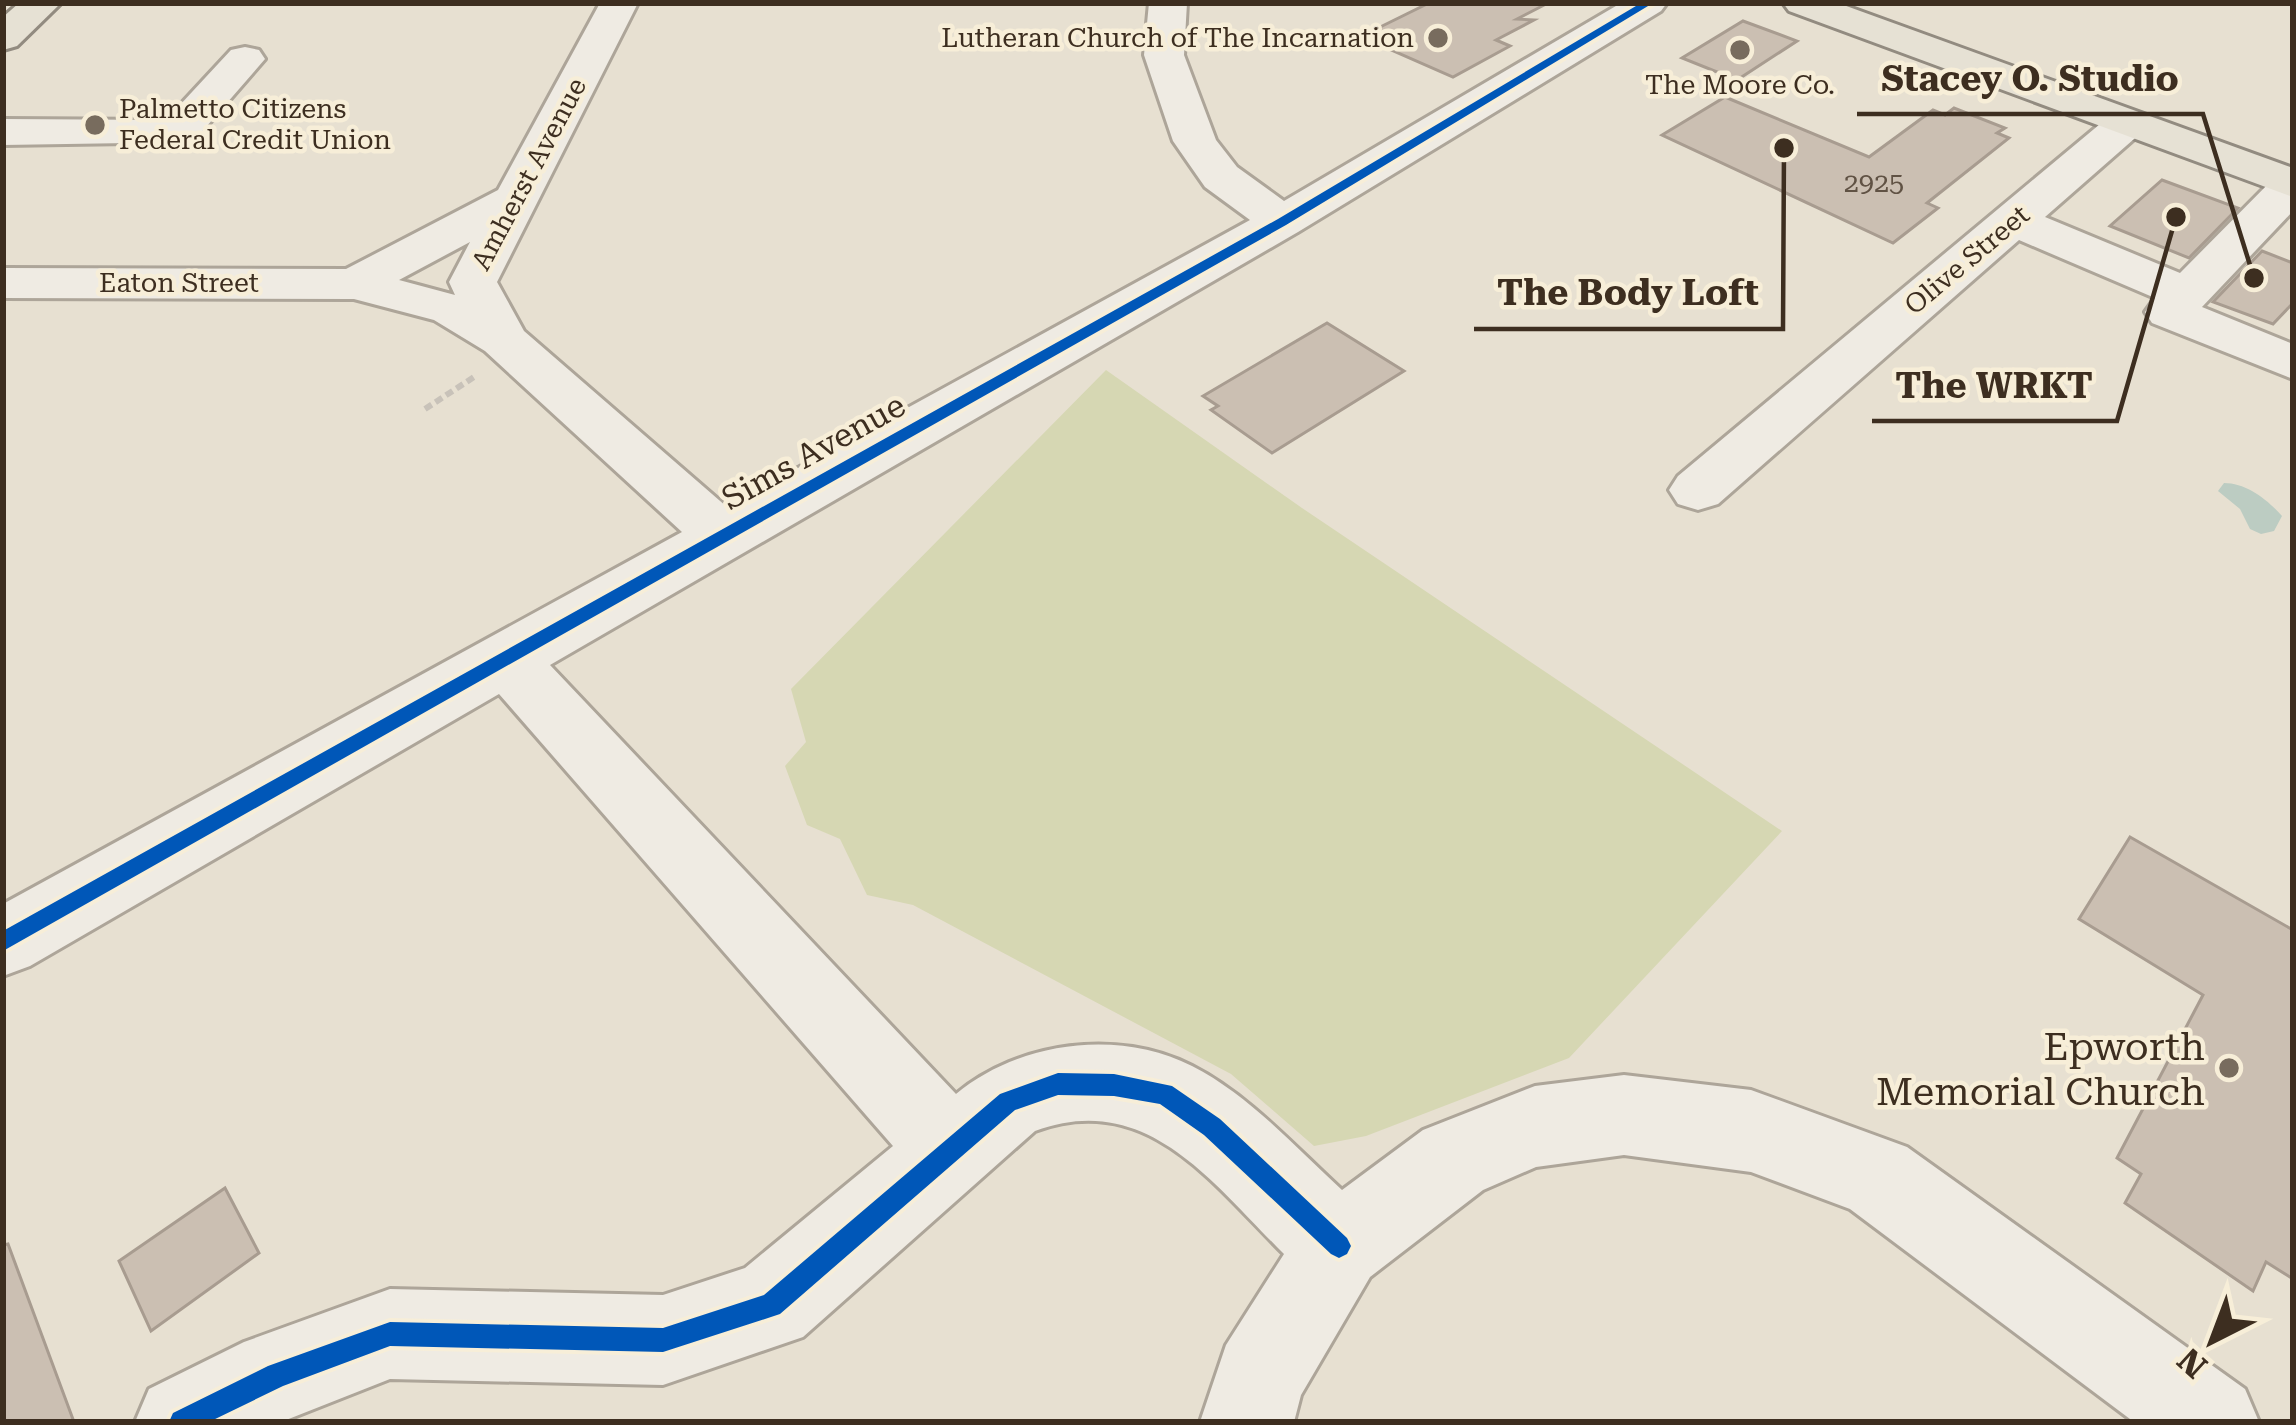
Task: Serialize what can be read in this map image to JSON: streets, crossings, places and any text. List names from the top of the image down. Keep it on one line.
{"streets":{"street":["Amherst Avenue","Olive Street","Eaton Street","Sims Avenue"]},"crossings":[["Amherst Avenue","Sims Avenue"]],"places":["Lutheran Church of The Incarnation","The Moore Co.","Palmetto Citizens Federal Credit Union","The Body Loft","The WRKT","Stacey O. Studio","Epworth Memorial Church"],"house_numbers":["2925"],"north":"bottom left"}
